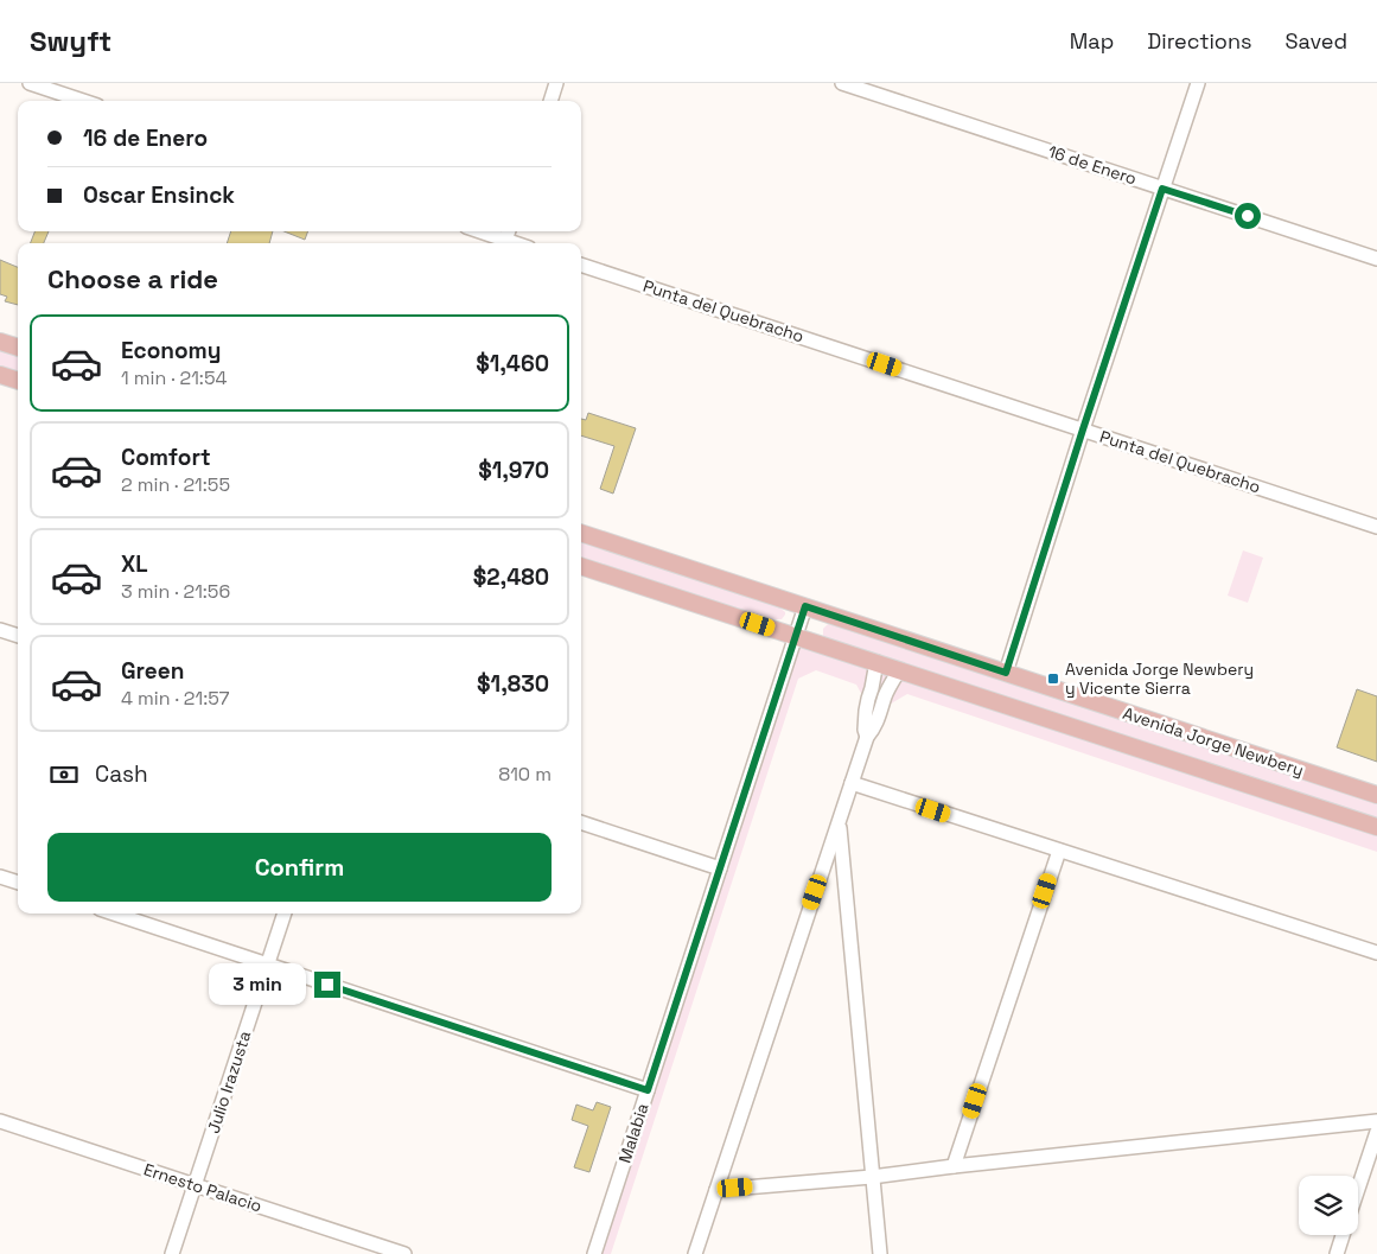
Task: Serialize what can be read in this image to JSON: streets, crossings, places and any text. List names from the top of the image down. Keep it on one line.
{"streets":{"main road":["Avenida Jorge Newbery"],"street":["16 de Enero","Punta del Quebracho","Julio Irazusta","Malabia","Ernesto Palacio"]},"crossings":[["Avenida Jorge Newbery","Malabia"],["Julio Irazusta","Ernesto Palacio"]],"places":{"transit":["Avenida Jorge Newbery y Vicente Sierra"]},"page":{"header":"Swyft","nav":["Map","Directions","Saved"],"banner":["16 de Enero","Oscar Ensinck"],"heading":"Choose a ride","list":[{"name":"Economy","note":"1 min · 21:54","value":"$1,460"},{"name":"Comfort","note":"2 min · 21:55","value":"$1,970"},{"name":"XL","note":"3 min · 21:56","value":"$2,480"},{"name":"Green","note":"4 min · 21:57","value":"$1,830"}],"pay":["Cash","810 m"],"buttons":"Confirm","bubble":"3 min"}}
